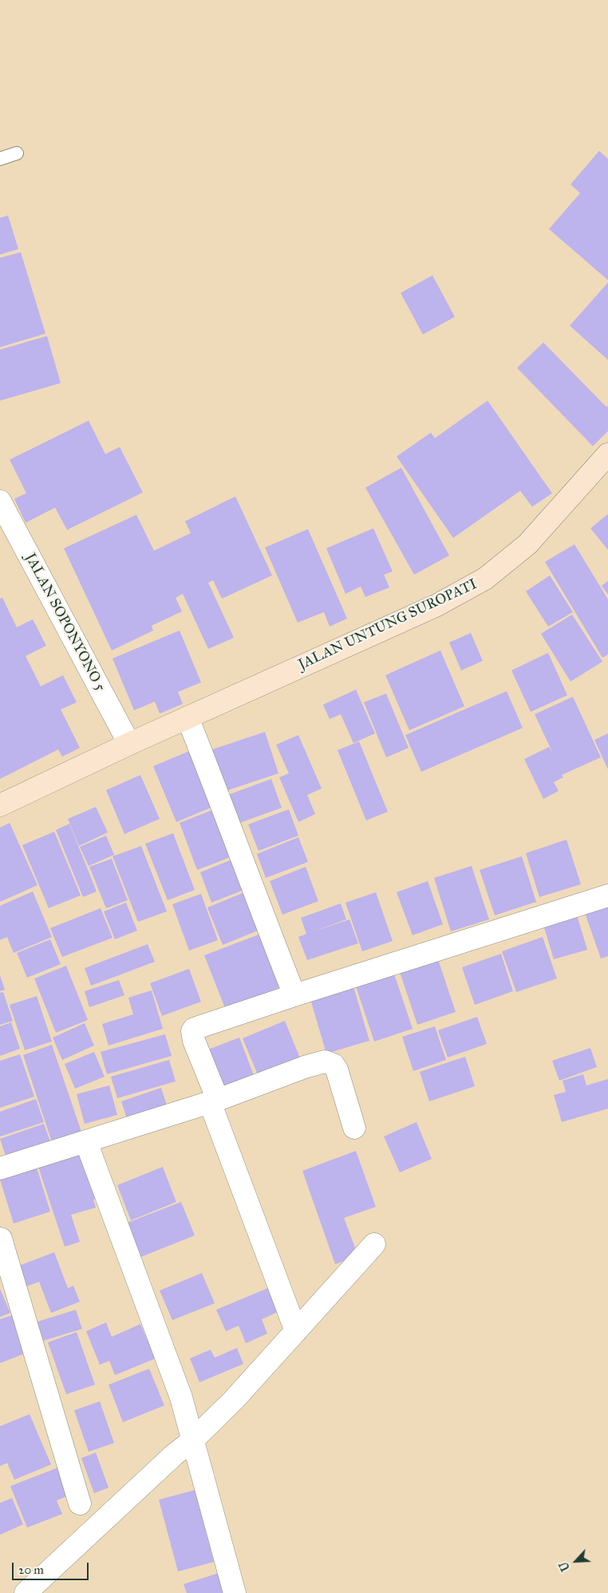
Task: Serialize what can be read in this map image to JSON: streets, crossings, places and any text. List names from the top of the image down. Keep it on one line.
{"streets":{"main road":["JALAN UNTUNG SUROPATI"],"street":["JALAN SOPONYONO 5"]},"crossings":[["JALAN SOPONYONO 5","JALAN UNTUNG SUROPATI"]],"scale_bar":"20 m","north":"bottom left"}
